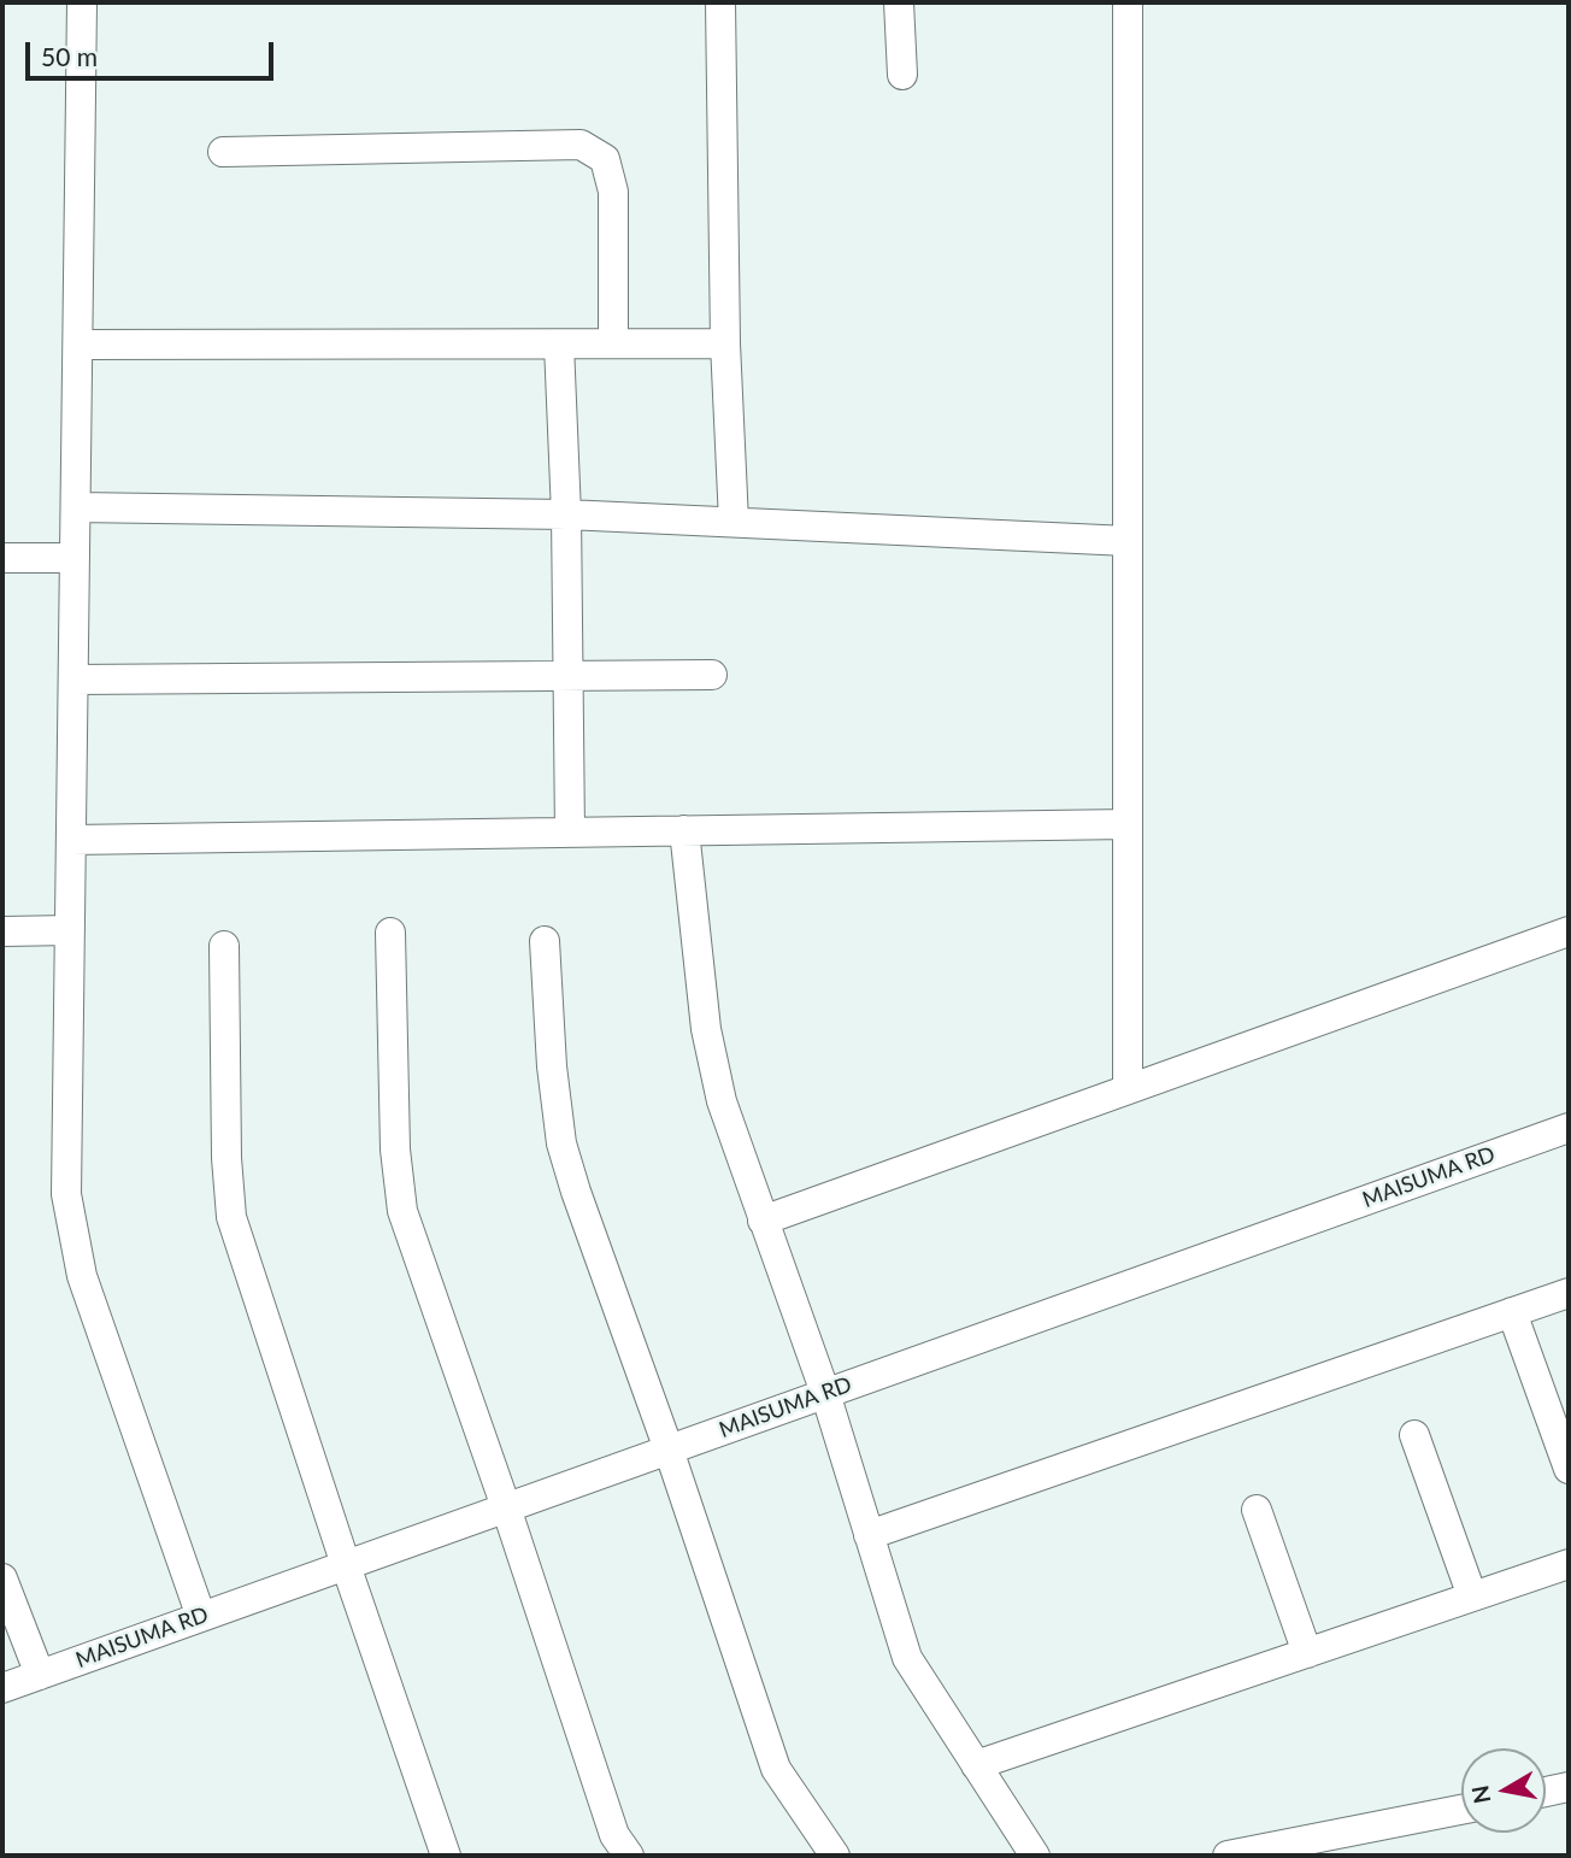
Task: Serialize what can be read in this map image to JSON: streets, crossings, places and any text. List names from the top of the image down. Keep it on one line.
{"streets":{"street":["MAISUMA RD"]},"scale_bar":"50 m","north":"left"}
